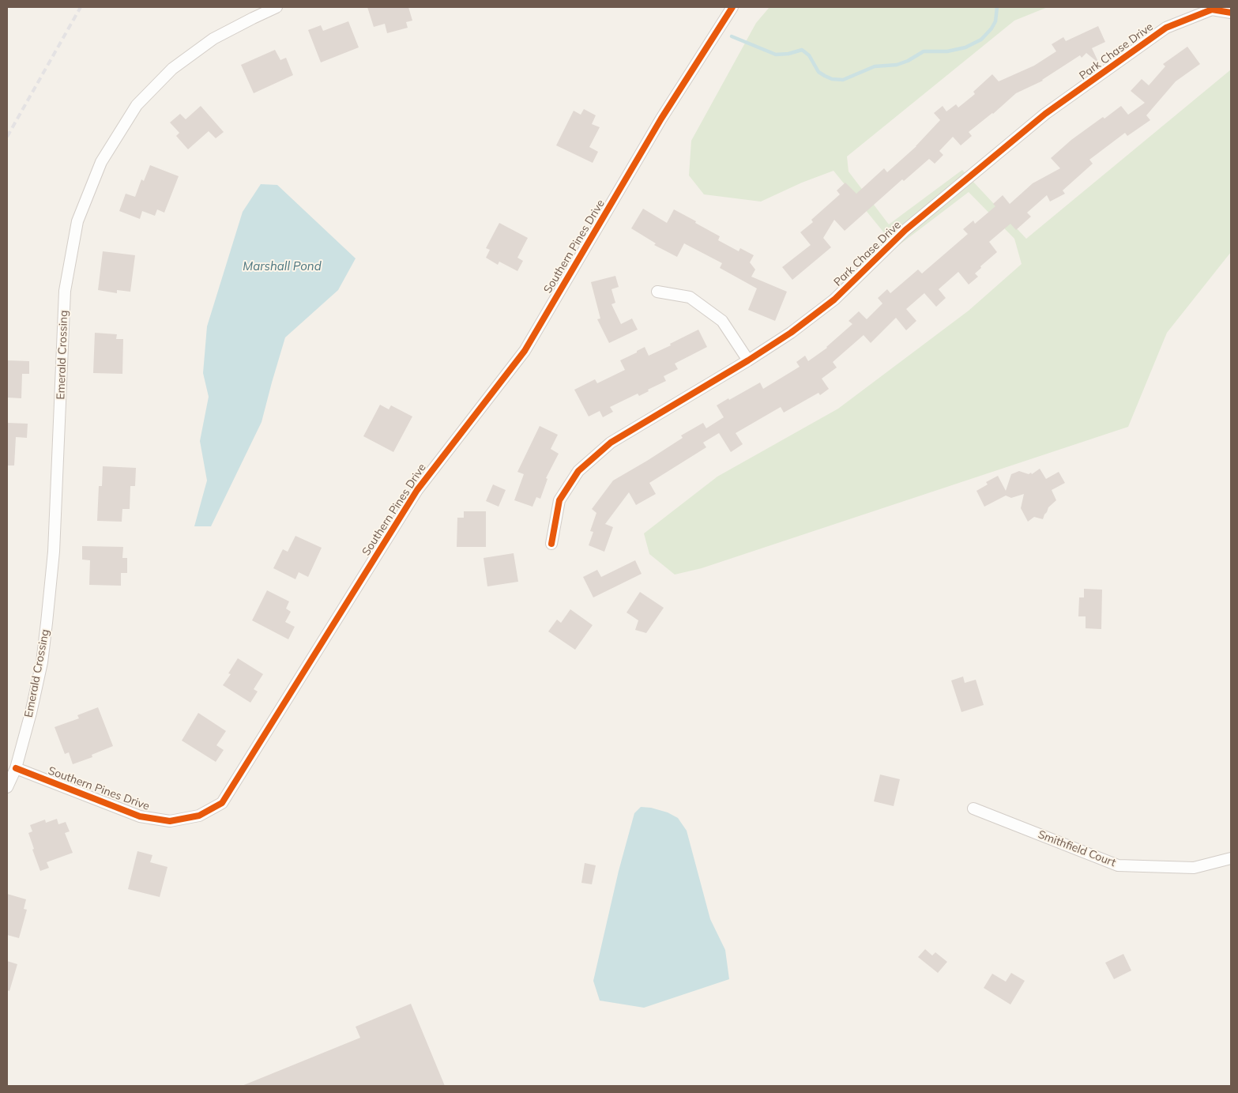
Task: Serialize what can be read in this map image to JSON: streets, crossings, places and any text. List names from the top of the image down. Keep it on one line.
{"streets":{"street":["Park Chase Drive","Southern Pines Drive","Emerald Crossing","Smithfield Court"]},"crossings":[["Southern Pines Drive","Emerald Crossing"]],"water":["Marshall Pond"]}
